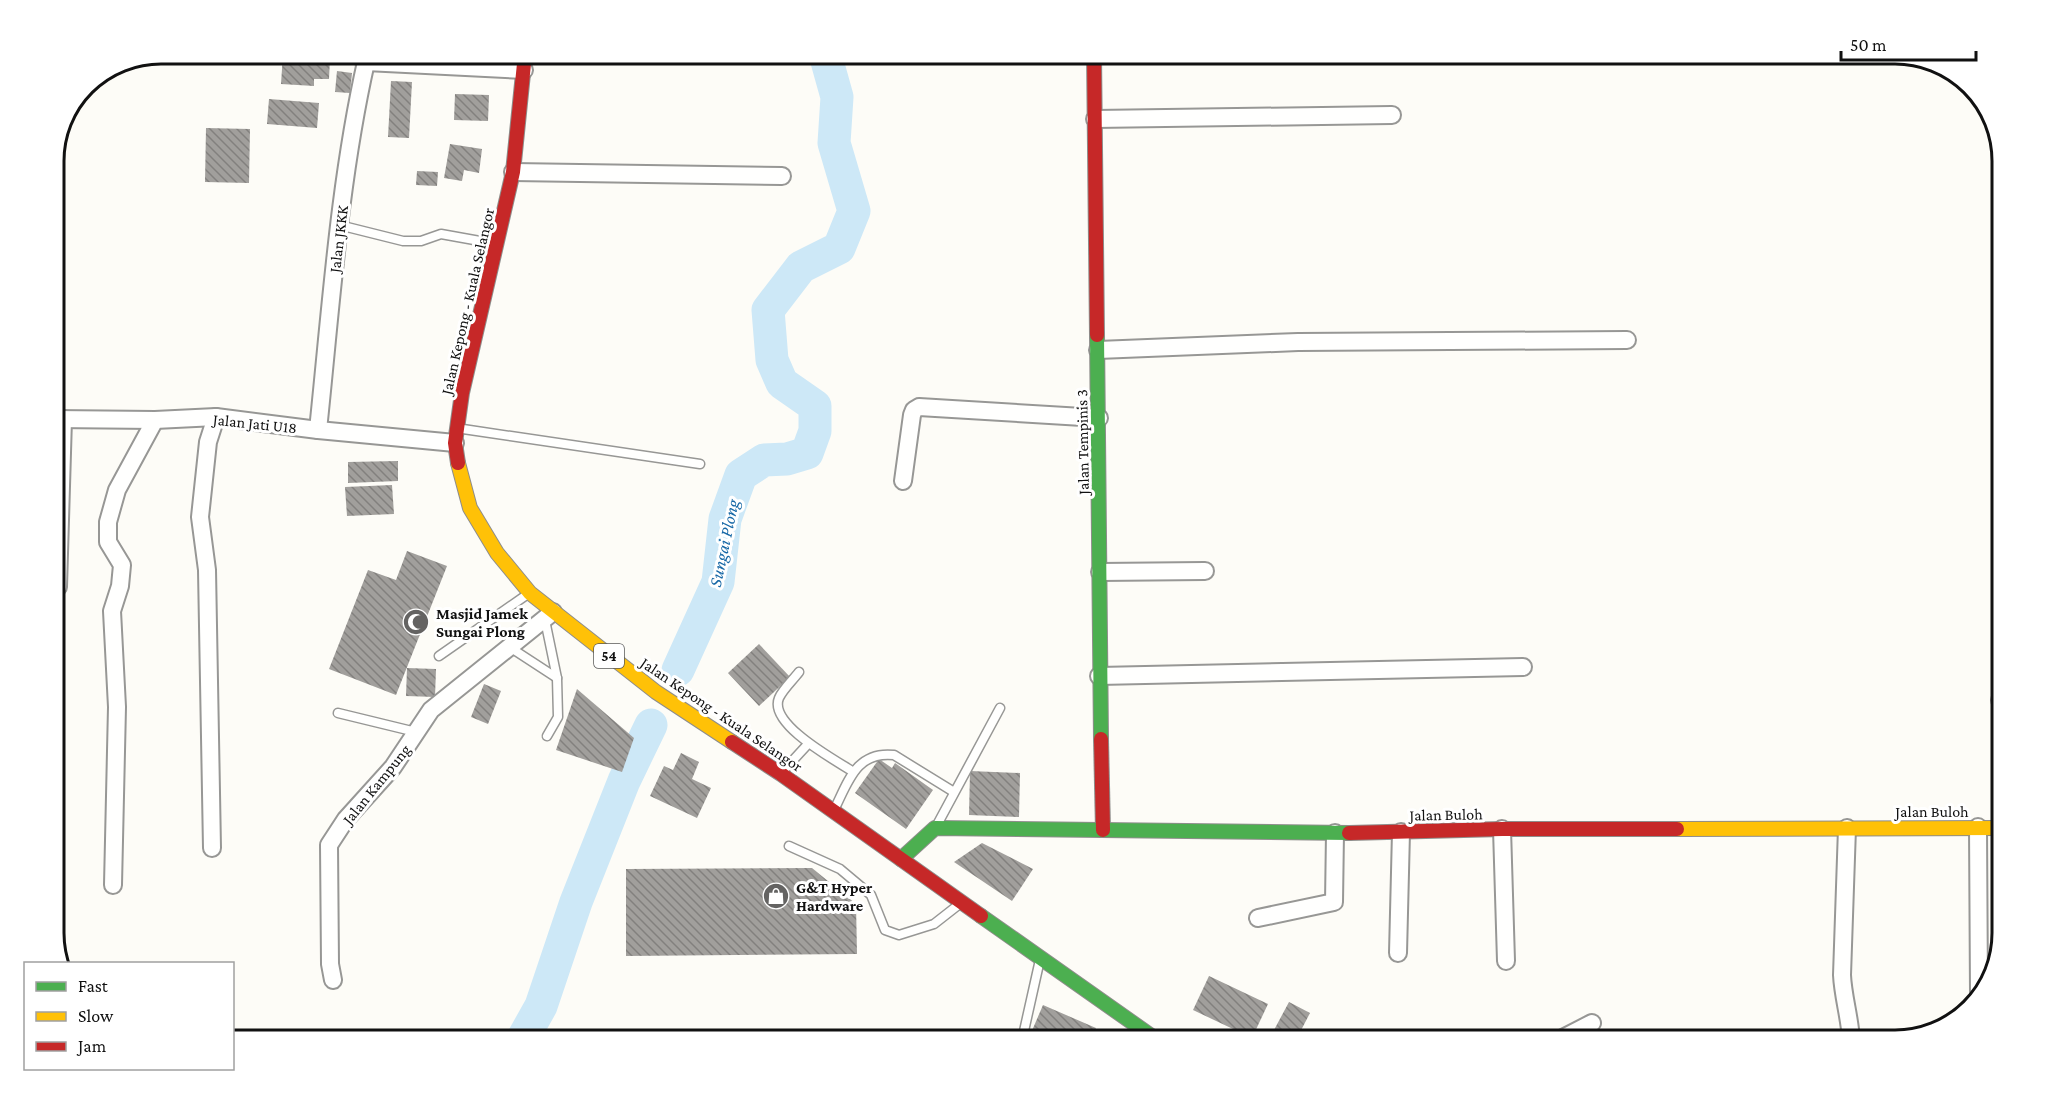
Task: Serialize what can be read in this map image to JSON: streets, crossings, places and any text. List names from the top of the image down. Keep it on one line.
{"streets":{"main road":["Jalan Kepong - Kuala Selangor","Jalan Tempinis 3","54","Jalan Buloh"],"street":["Jalan JKKK","Jalan Jati U18","Jalan Kampung"]},"crossings":[["Jalan JKKK","Jalan Jati U18"],["Jalan Kepong - Kuala Selangor","Jalan Jati U18"],["Jalan Kepong - Kuala Selangor","Jalan Kampung"],["Jalan Tempinis 3","Jalan Buloh"]],"water":["Sungai Plong"],"places":{"mosque":["Masjid Jamek Sungai Plong"],"shop":["G&T Hyper Hardware"]},"legend":["Fast","Slow","Jam"],"scale_bar":"50 m"}
